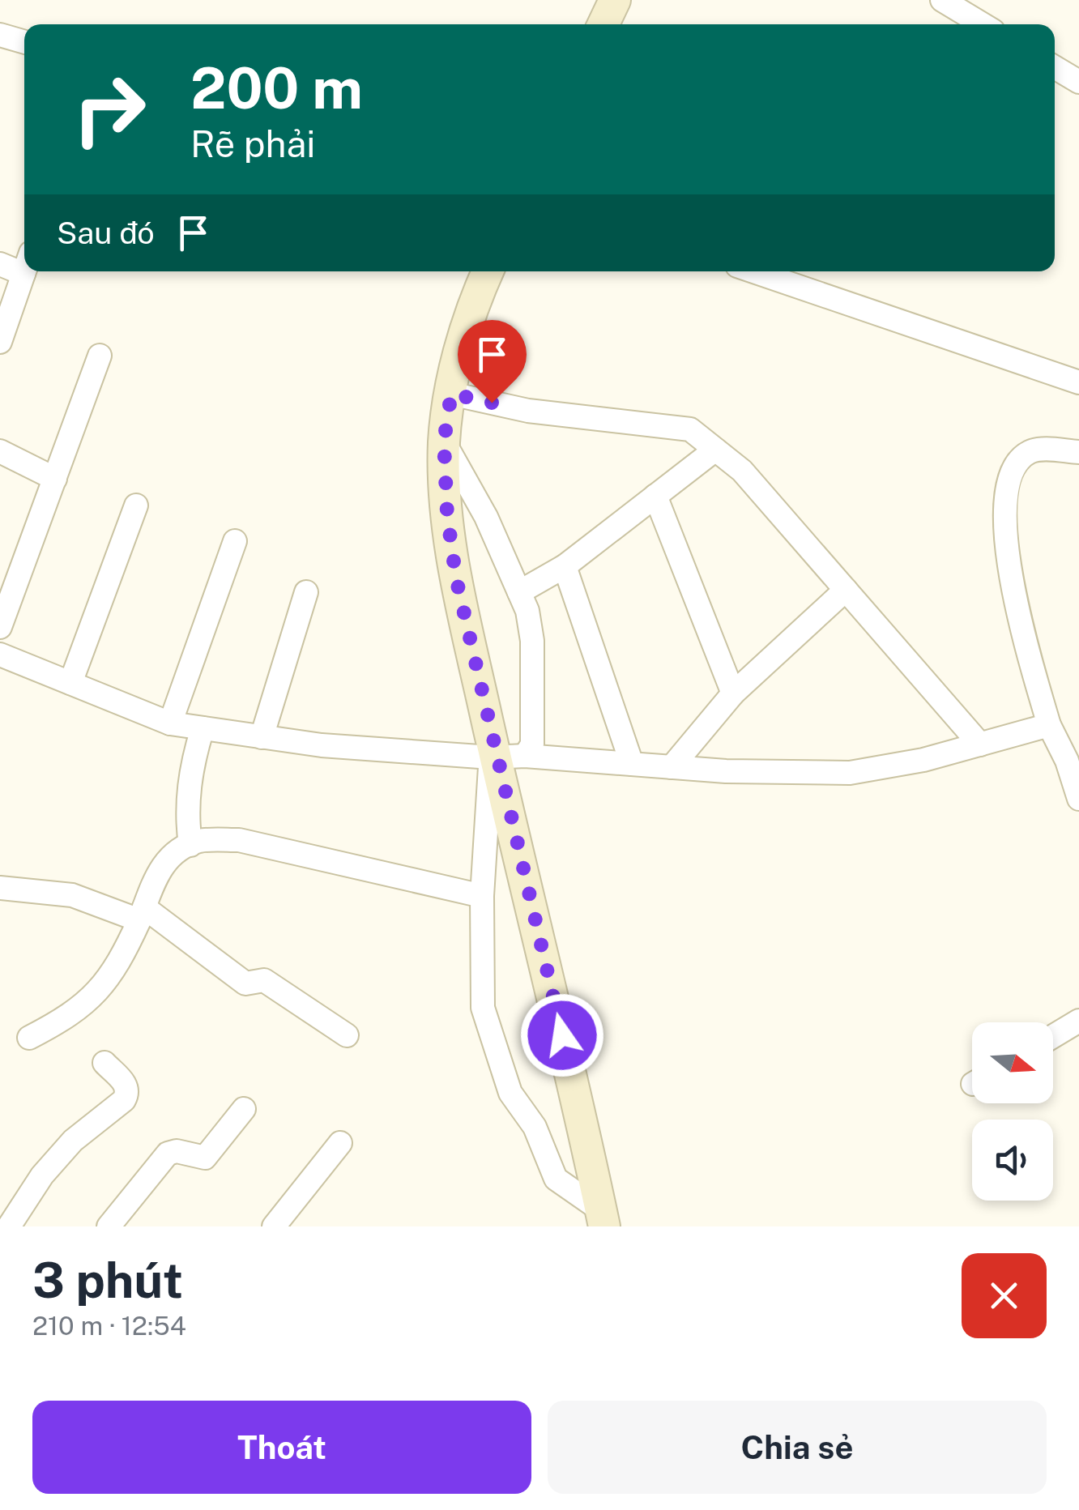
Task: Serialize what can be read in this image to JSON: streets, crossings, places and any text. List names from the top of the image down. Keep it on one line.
{"north":"right","page":{"turn":["200 m","Rẽ phải"],"then":"Sau đó","heading":["3 phút","210 m · 12:54"],"buttons":["Thoát","Chia sẻ"]}}
